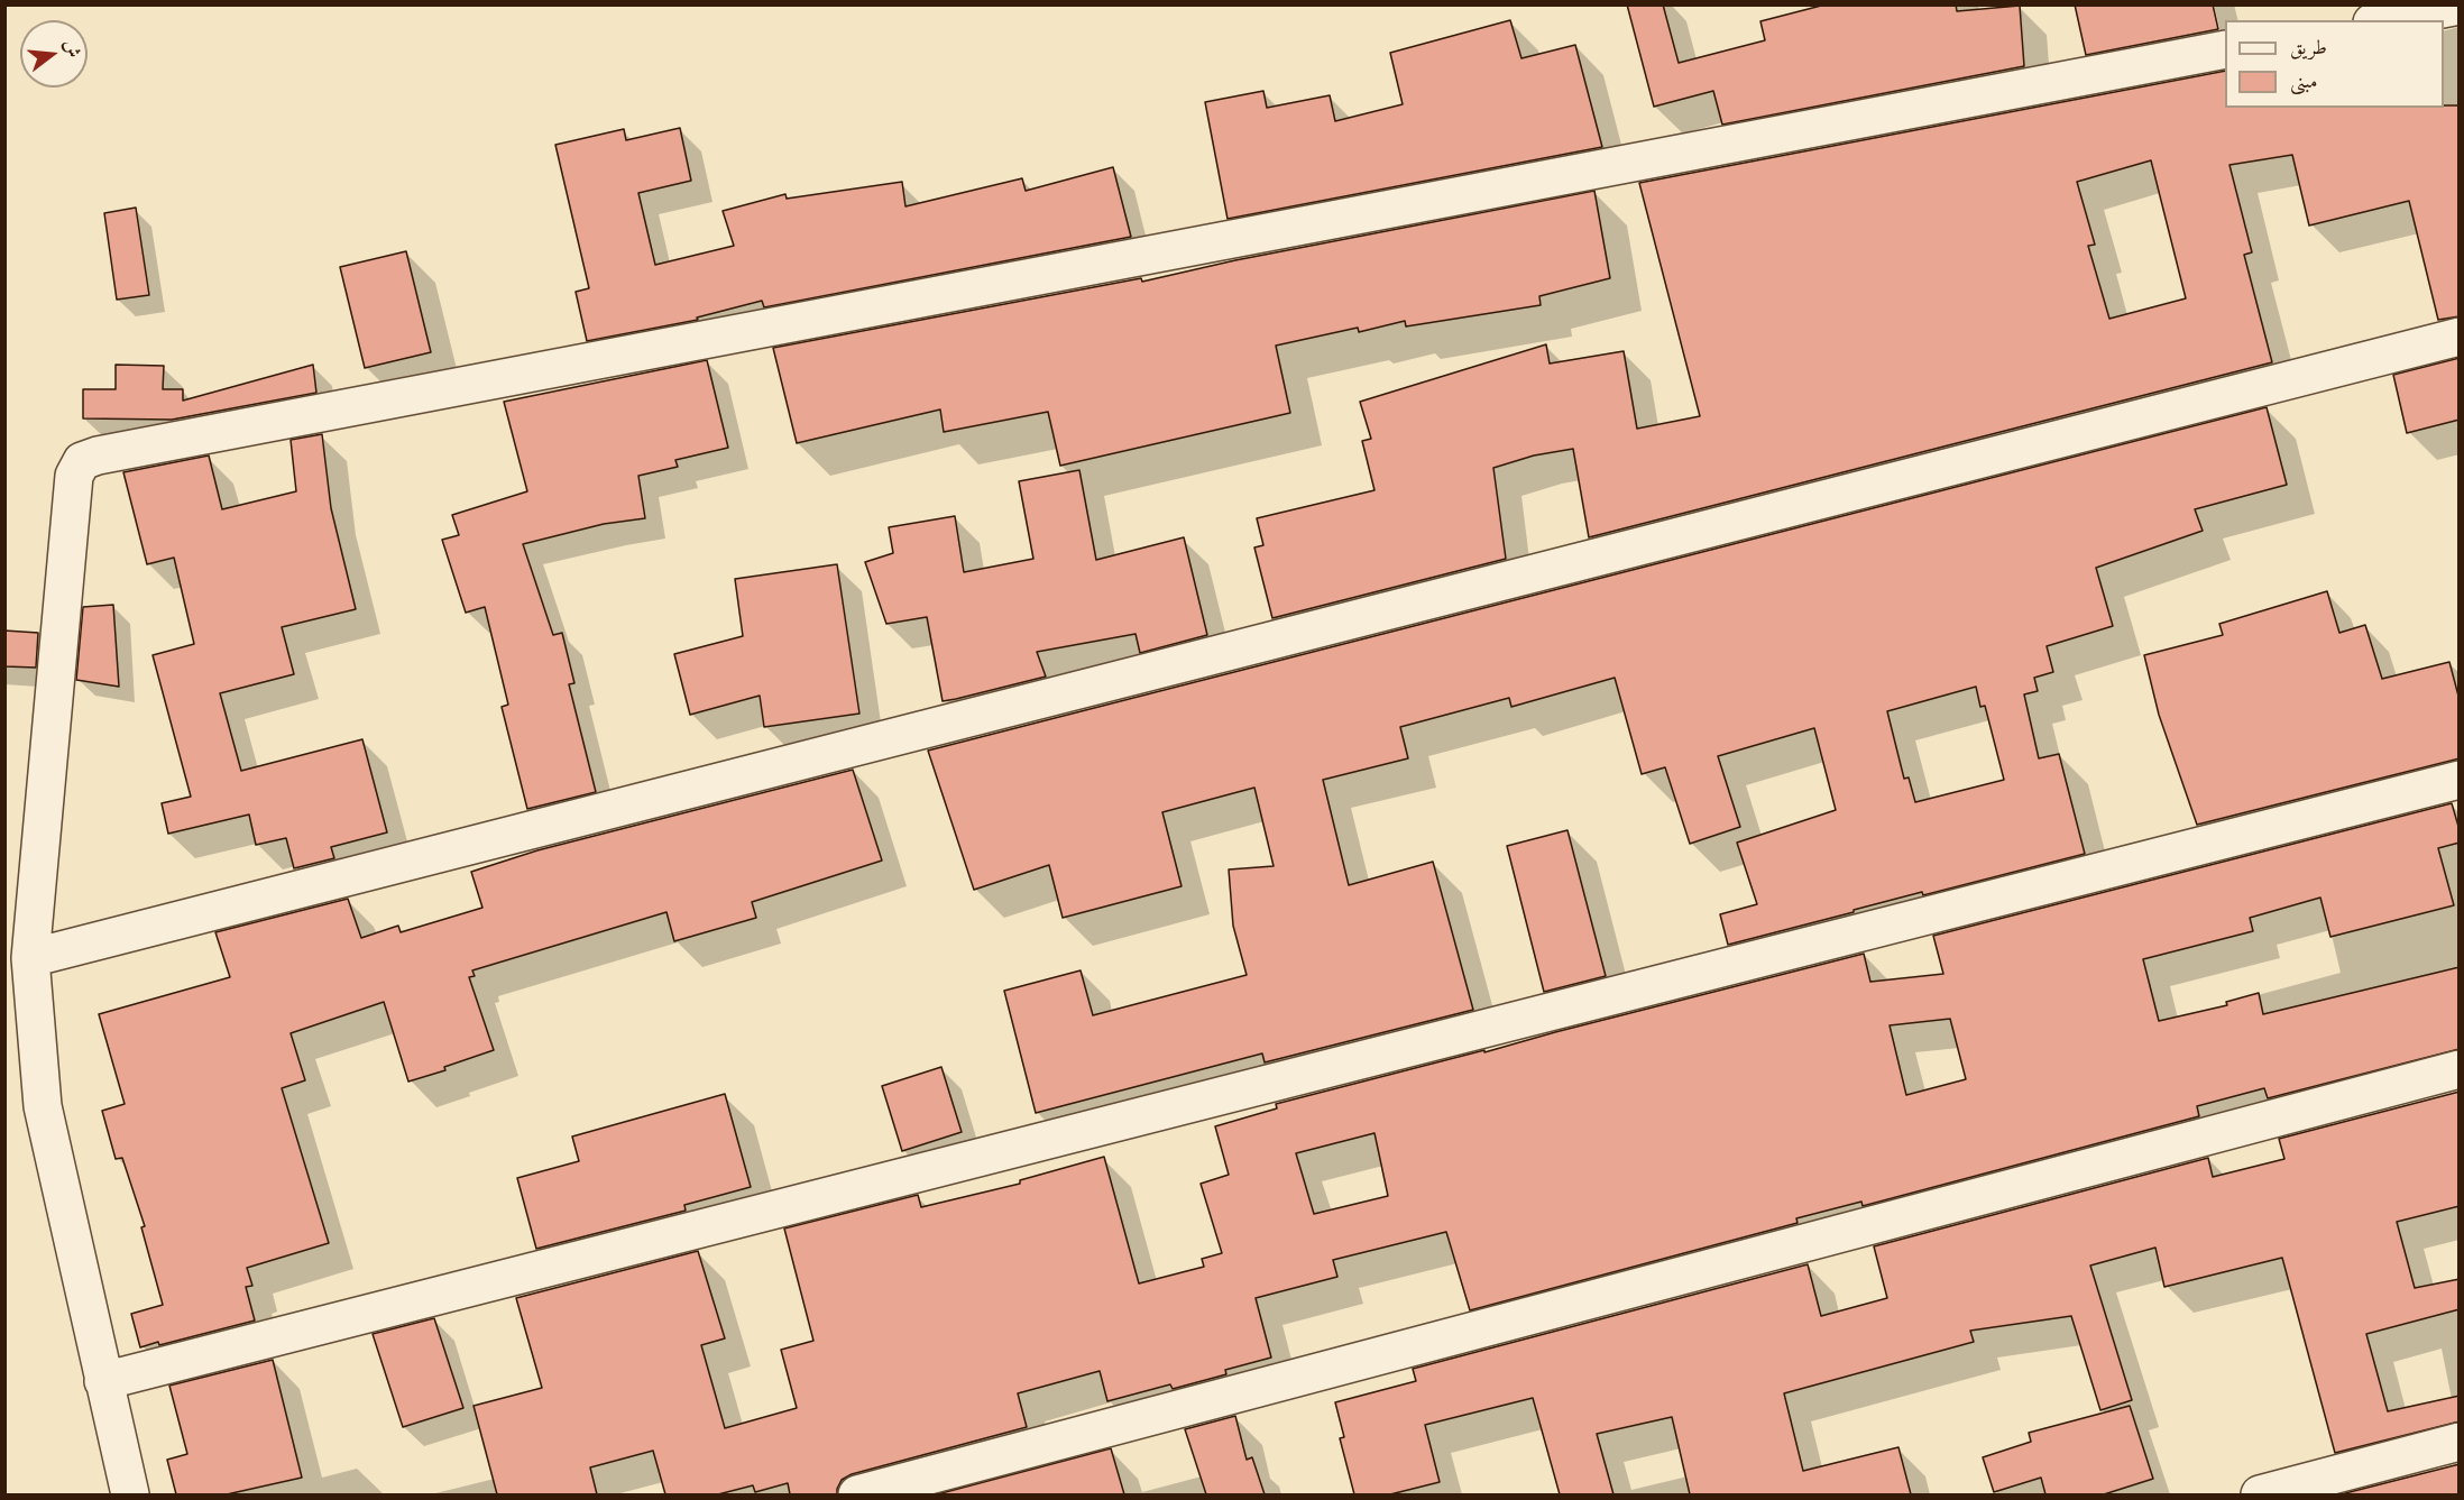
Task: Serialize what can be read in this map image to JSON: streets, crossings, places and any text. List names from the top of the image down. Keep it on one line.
{"legend":["طريق","مبنى"],"north":"right"}
